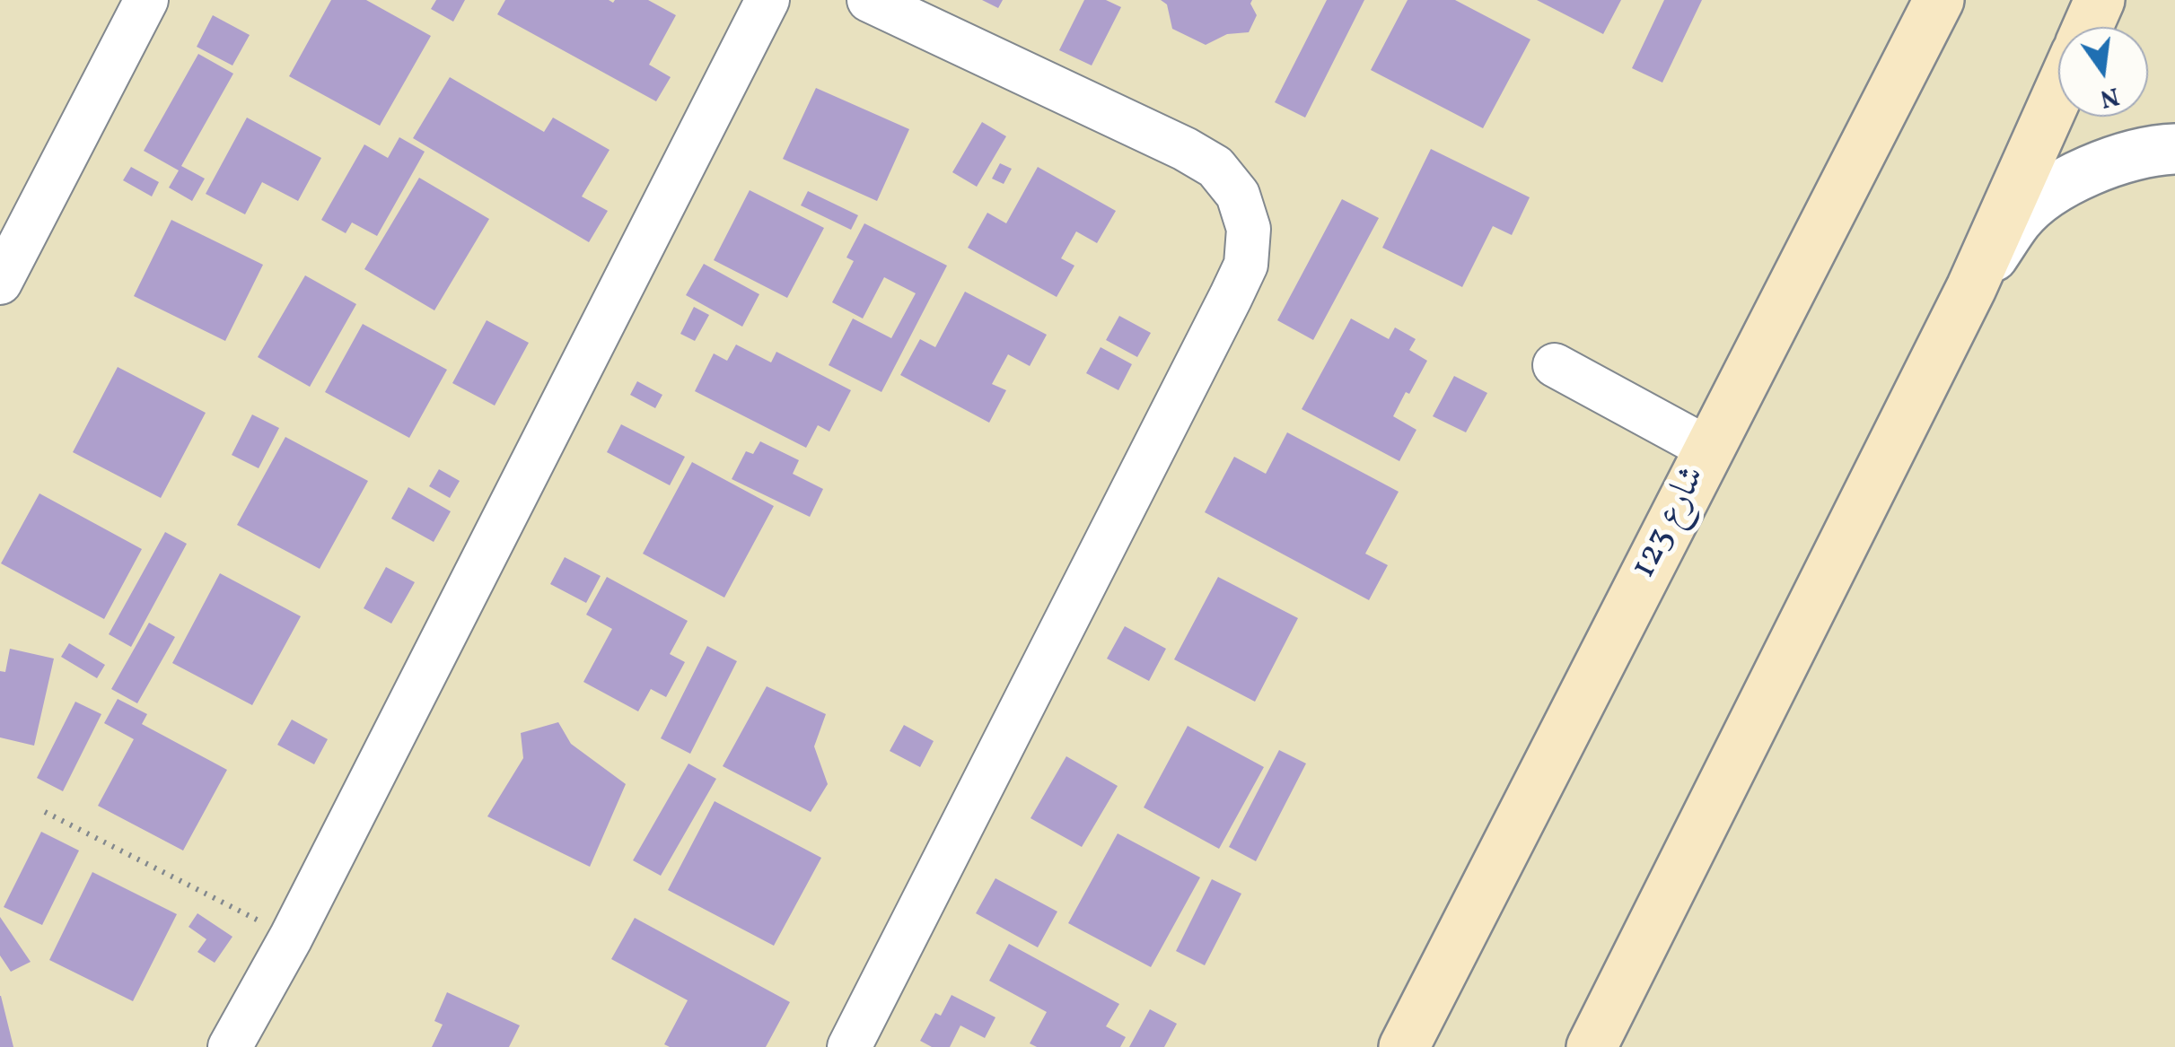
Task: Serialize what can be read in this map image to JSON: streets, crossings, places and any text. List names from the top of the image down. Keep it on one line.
{"streets":{"main road":["شارع 123"]},"north":"bottom"}
